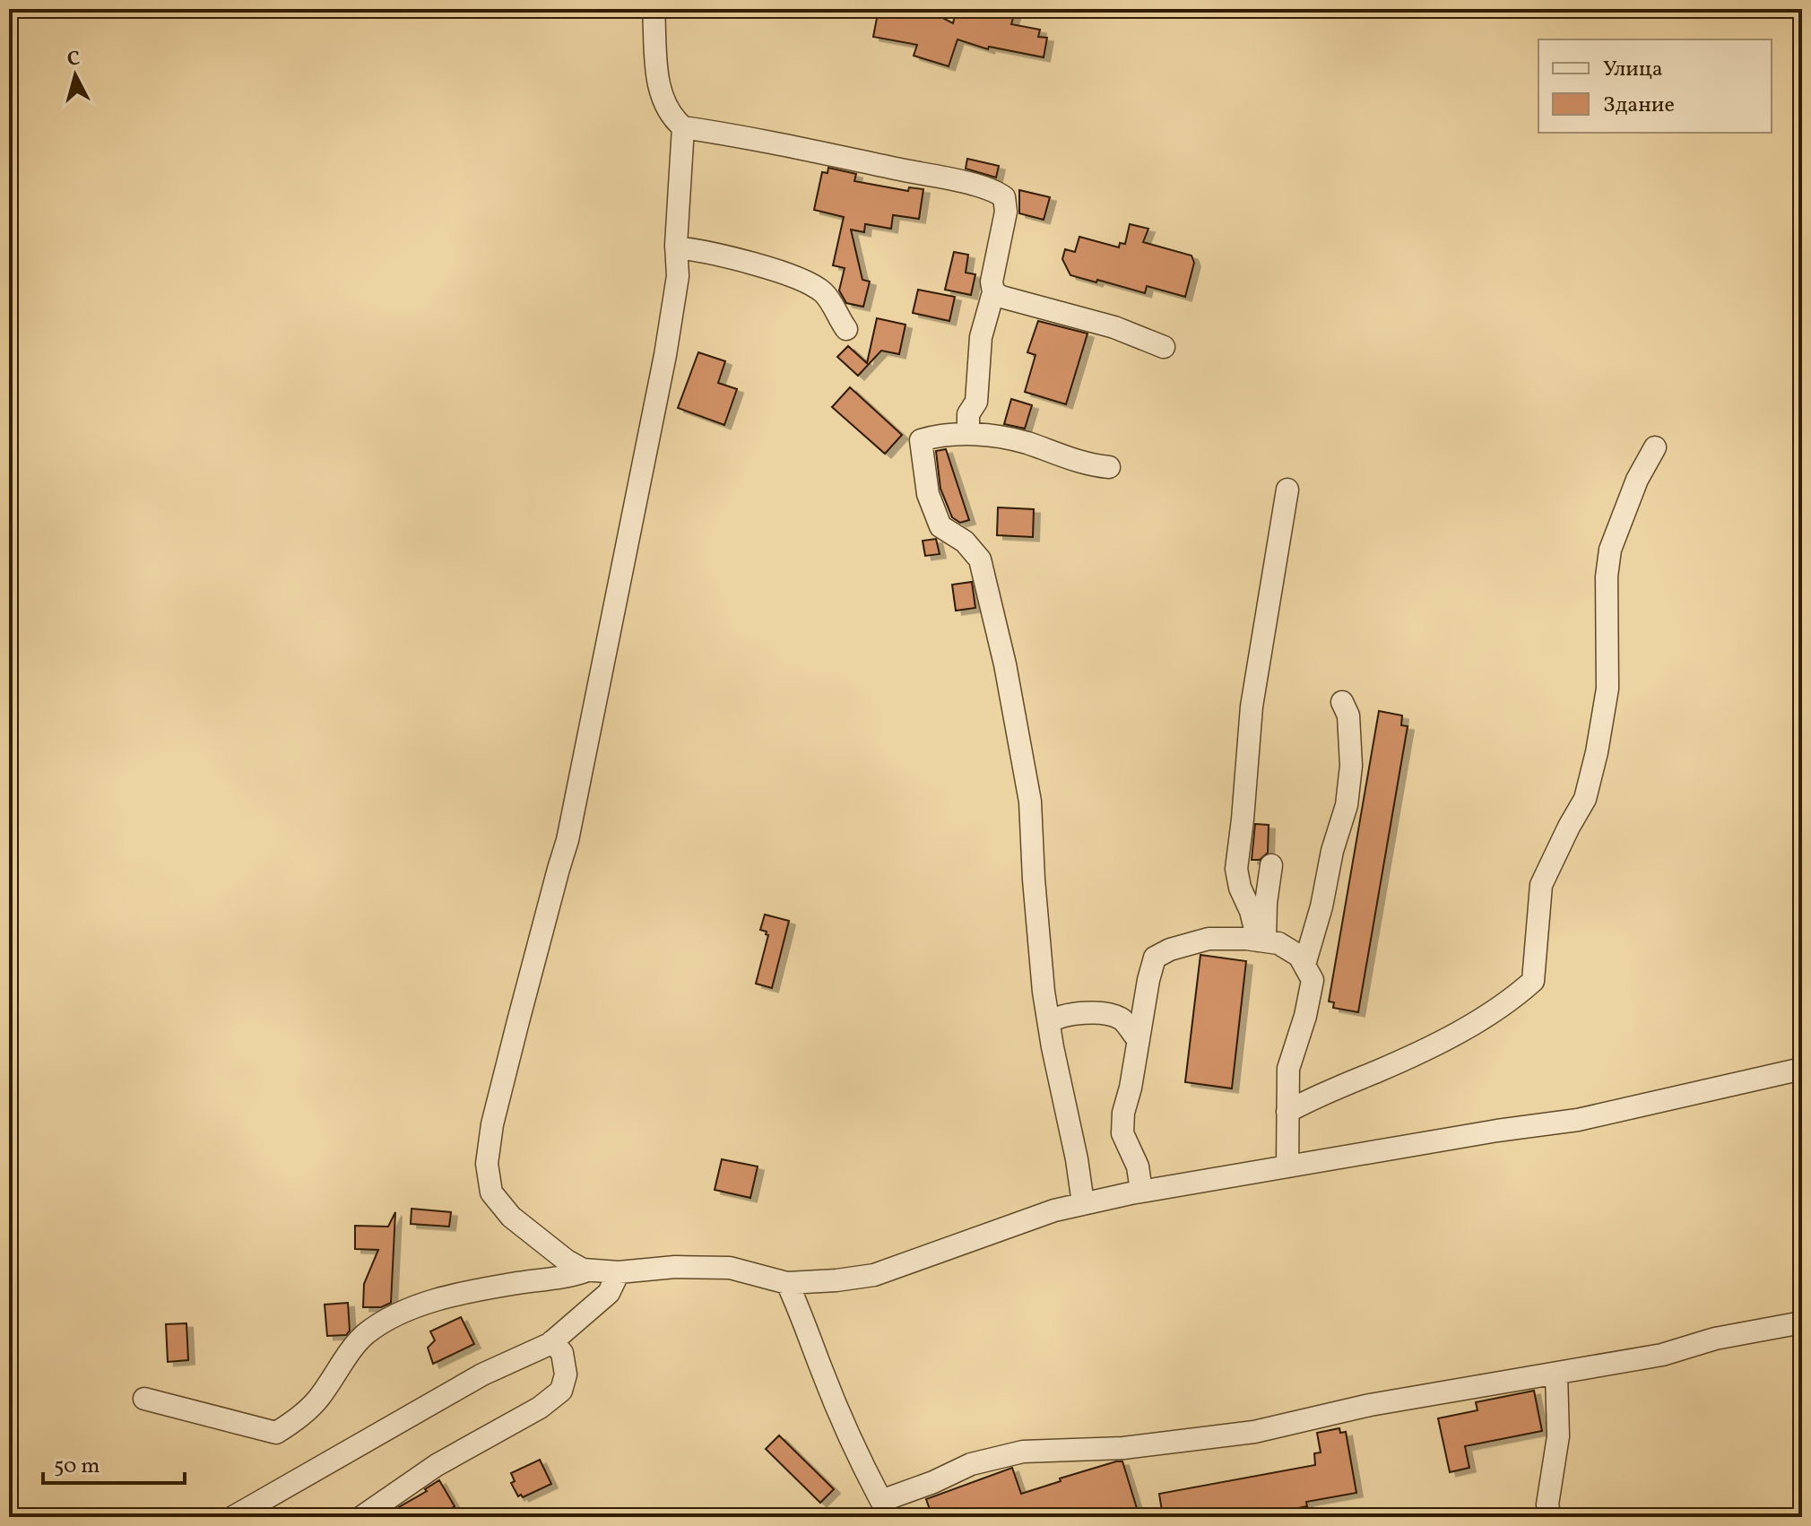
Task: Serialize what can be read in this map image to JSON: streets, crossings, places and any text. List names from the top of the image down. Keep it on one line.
{"legend":["Улица","Здание"],"scale_bar":"50 m","north":"top"}
